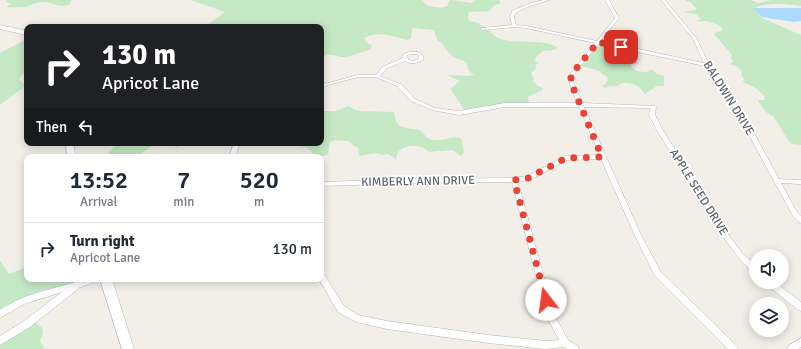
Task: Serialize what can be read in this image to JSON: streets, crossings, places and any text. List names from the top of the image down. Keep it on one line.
{"streets":{"street":["BALDWIN DRIVE","KIMBERLY ANN DRIVE","APPLE SEED DRIVE"]},"page":{"turn":["130 m","Apricot Lane"],"then":"Then","eta":["13:52","Arrival","7","min","520","m"],"list":[{"name":"Turn right","note":"Apricot Lane","value":"130 m"}]}}
